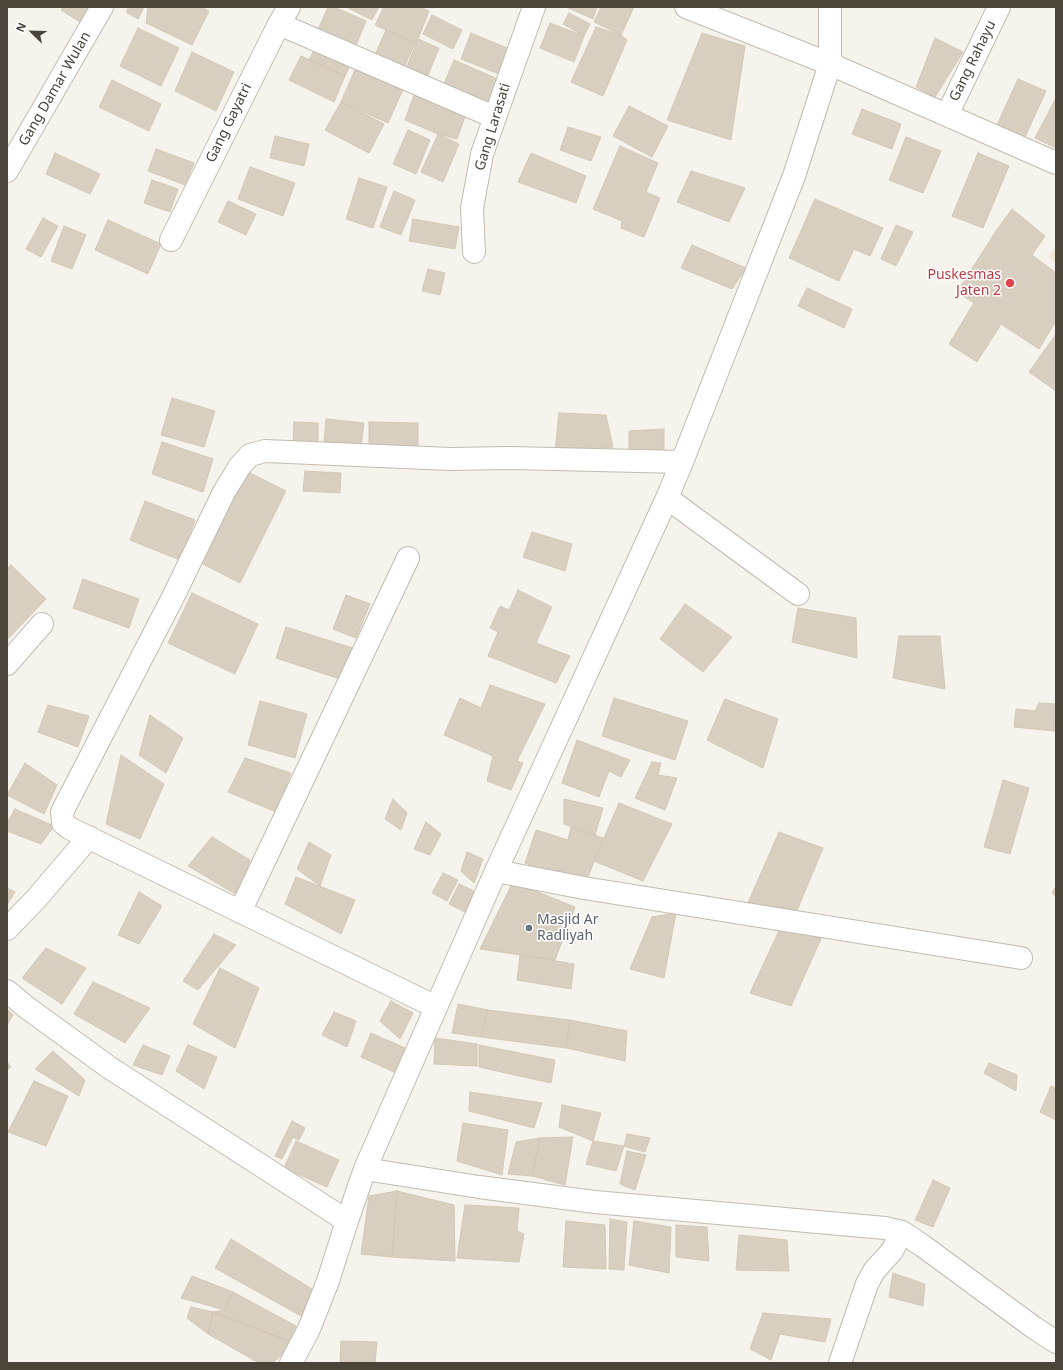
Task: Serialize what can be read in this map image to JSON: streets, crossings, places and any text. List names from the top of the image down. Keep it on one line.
{"streets":{"street":["Gang Rahayu","Gang Damar Wulan","Gang Gayatri","Gang Larasati"]},"places":["Puskesmas Jaten 2","Masjid Ar Radliyah"],"north":"top left"}
